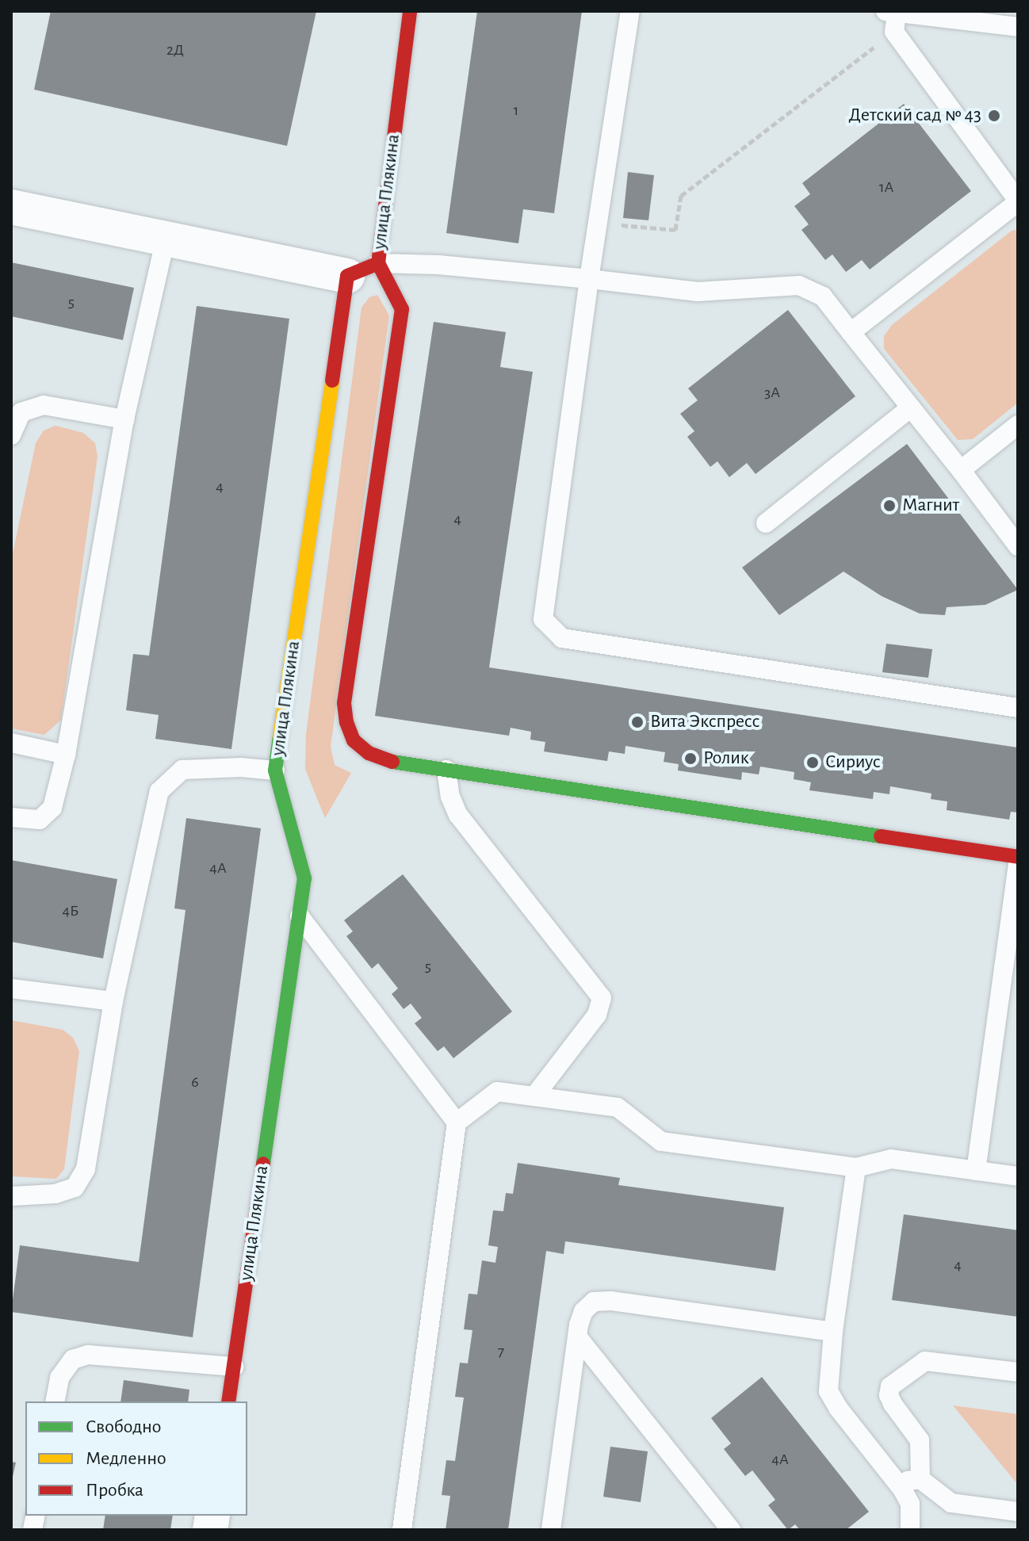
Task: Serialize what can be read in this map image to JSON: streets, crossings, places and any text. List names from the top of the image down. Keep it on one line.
{"streets":{"street":["улица Плякина"]},"places":["Детский сад № 43","Магнит","Вита Экспресс","Ролик","Сириус"],"house_numbers":["2Д","1","1А","5","3А","4","4","4А","4Б","5","6","4","7","4А"],"legend":["Свободно","Медленно","Пробка"]}
